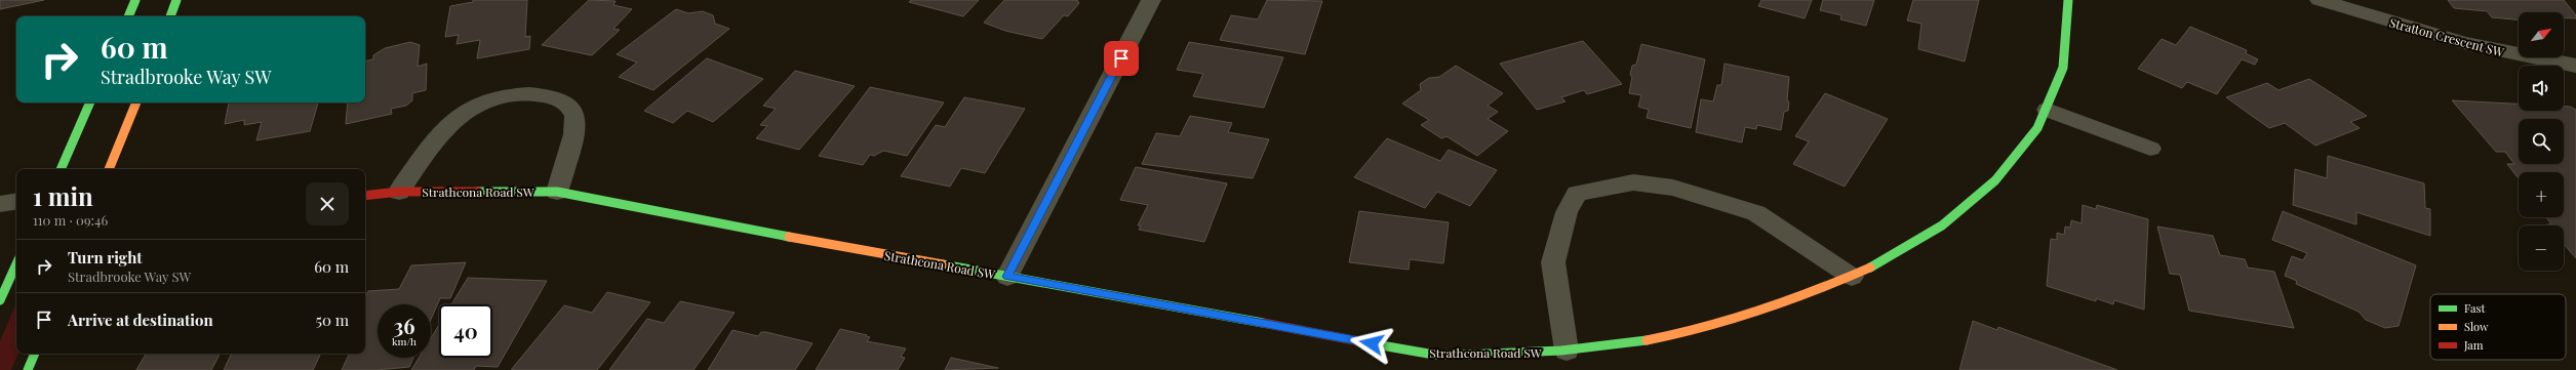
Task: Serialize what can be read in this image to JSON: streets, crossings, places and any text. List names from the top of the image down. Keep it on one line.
{"streets":{"street":["Stratton Crescent SW","Strathcona Road SW"]},"legend":["Fast","Slow","Jam"],"north":"top right","page":{"map_buttons":["+","−"],"turn":["60 m","Stradbrooke Way SW"],"heading":["1 min","110 m · 09:46"],"list":[{"name":"Turn right","note":"Stradbrooke Way SW","value":"60 m"},{"name":"Arrive at destination","value":"50 m"}],"speed":"36 km/h","limit":"40"}}
